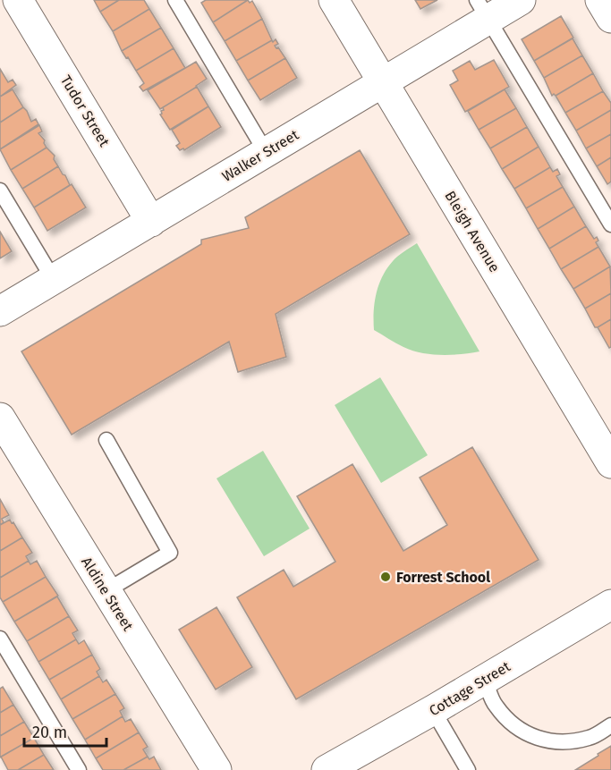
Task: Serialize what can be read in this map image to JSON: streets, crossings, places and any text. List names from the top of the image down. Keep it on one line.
{"streets":{"street":["Tudor Street","Walker Street","Bleigh Avenue","Aldine Street","Cottage Street"]},"crossings":[["Tudor Street","Walker Street"],["Walker Street","Bleigh Avenue"]],"places":["Forrest School"],"scale_bar":"20 m"}
